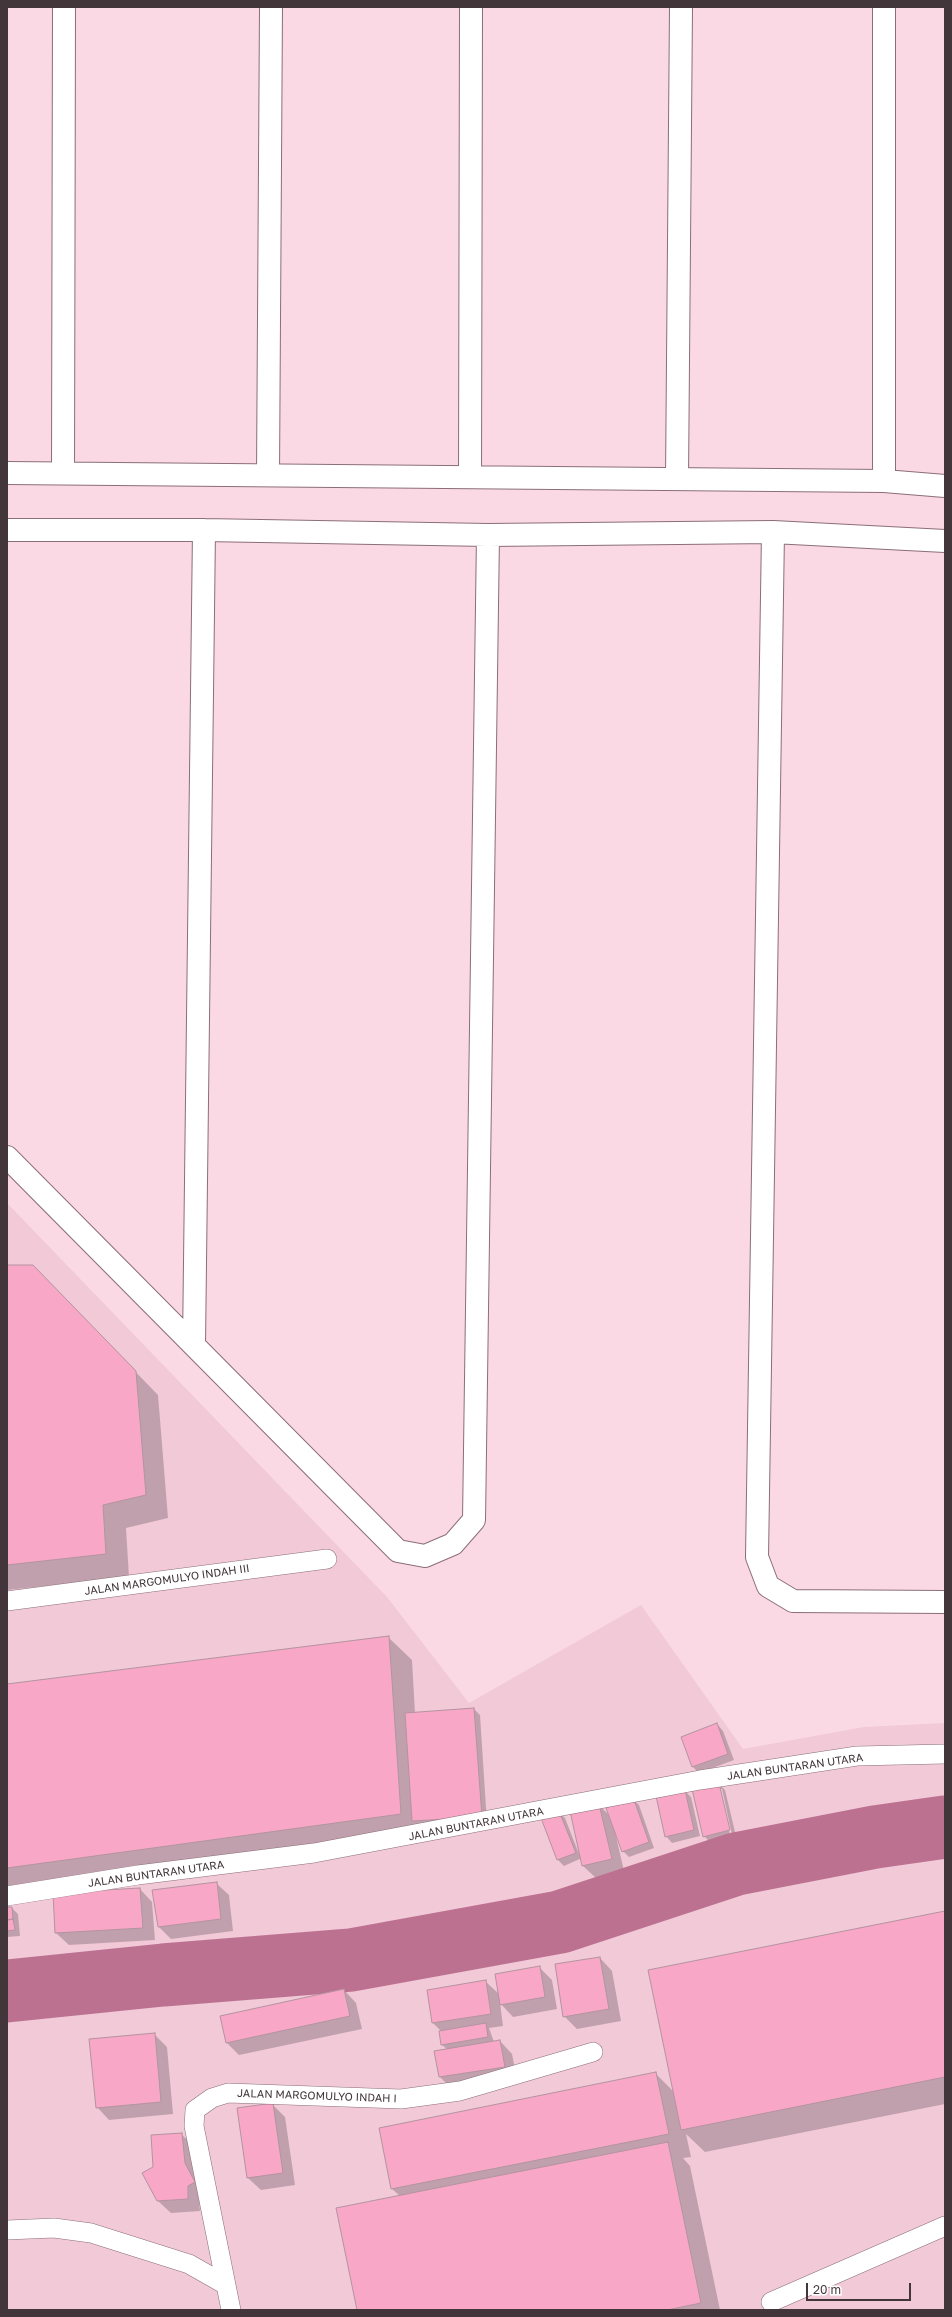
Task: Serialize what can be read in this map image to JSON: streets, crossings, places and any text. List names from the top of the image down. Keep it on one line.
{"streets":{"lane":["JALAN MARGOMULYO INDAH III","JALAN BUNTARAN UTARA","JALAN MARGOMULYO INDAH I"]},"scale_bar":"20 m"}
